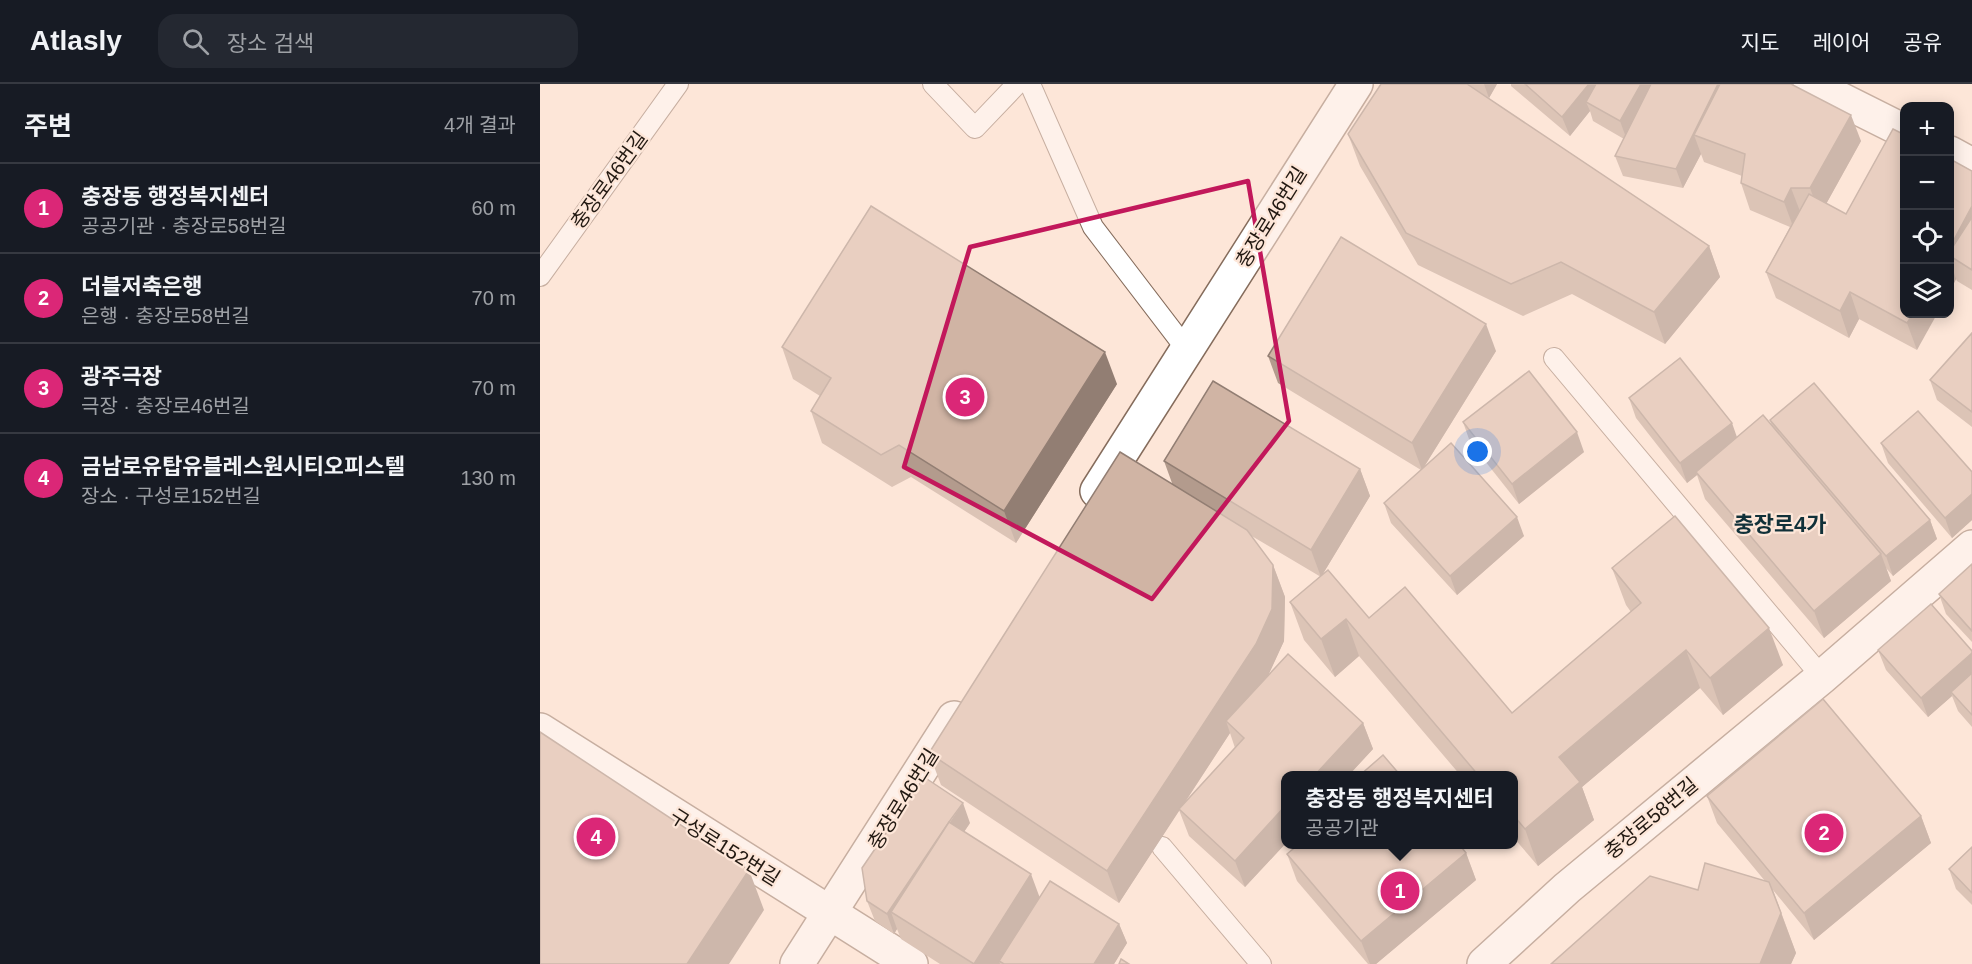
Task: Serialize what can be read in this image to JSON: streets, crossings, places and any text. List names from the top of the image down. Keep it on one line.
{"streets":{"street":["충장로46번길","충장로58번길","구성로152번길"]},"crossings":[["충장로46번길","구성로152번길"]],"districts":["충장로4가"],"page":{"header":"Atlasly","search":"장소 검색","nav":["지도","레이어","공유"],"heading":["주변","4개 결과"],"map_buttons":["+","−"],"list":[{"mark":"1","name":"충장동 행정복지센터","note":"공공기관 · 충장로58번길","value":"60 m"},{"mark":"2","name":"더블저축은행","note":"은행 · 충장로58번길","value":"70 m"},{"mark":"3","name":"광주극장","note":"극장 · 충장로46번길","value":"70 m"},{"mark":"4","name":"금남로유탑유블레스원시티오피스텔","note":"장소 · 구성로152번길","value":"130 m"}],"pins":["3","2","4","1"],"popup":["충장동 행정복지센터","공공기관"]}}
